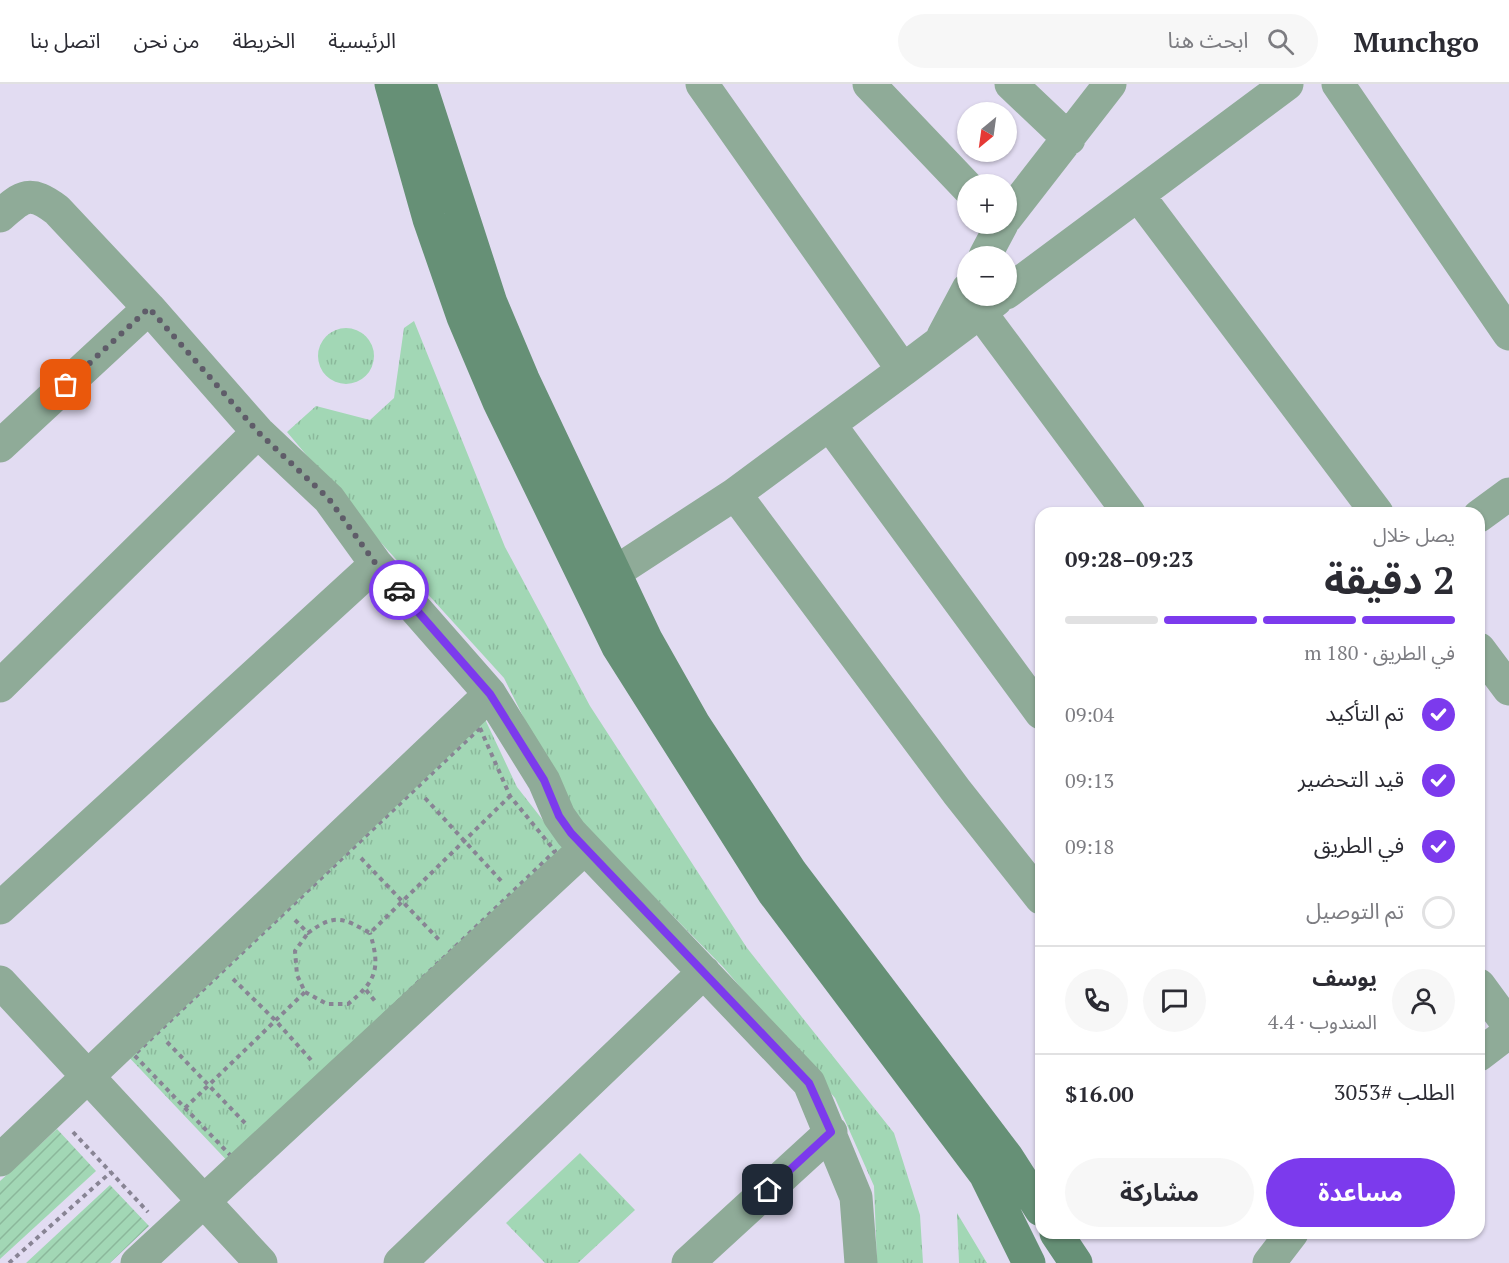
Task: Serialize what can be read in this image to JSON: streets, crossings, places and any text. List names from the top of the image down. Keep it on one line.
{"north":"bottom left","page":{"header":"Munchgo","search":"ابحث هنا","nav":["الرئيسية","الخريطة","من نحن","اتصل بنا"],"map_buttons":["+","−"],"heading":["2 دقيقة","يصل خلال","09:23–09:28"],"panel":["يوسف","المندوب · 4.4","الطلب #3053","$16.00"],"bar":"في الطريق · 180 m","list":[["تم التأكيد","09:04"],["قيد التحضير","09:13"],["في الطريق","09:18"],"تم التوصيل"],"buttons":["مساعدة","مشاركة"]}}
